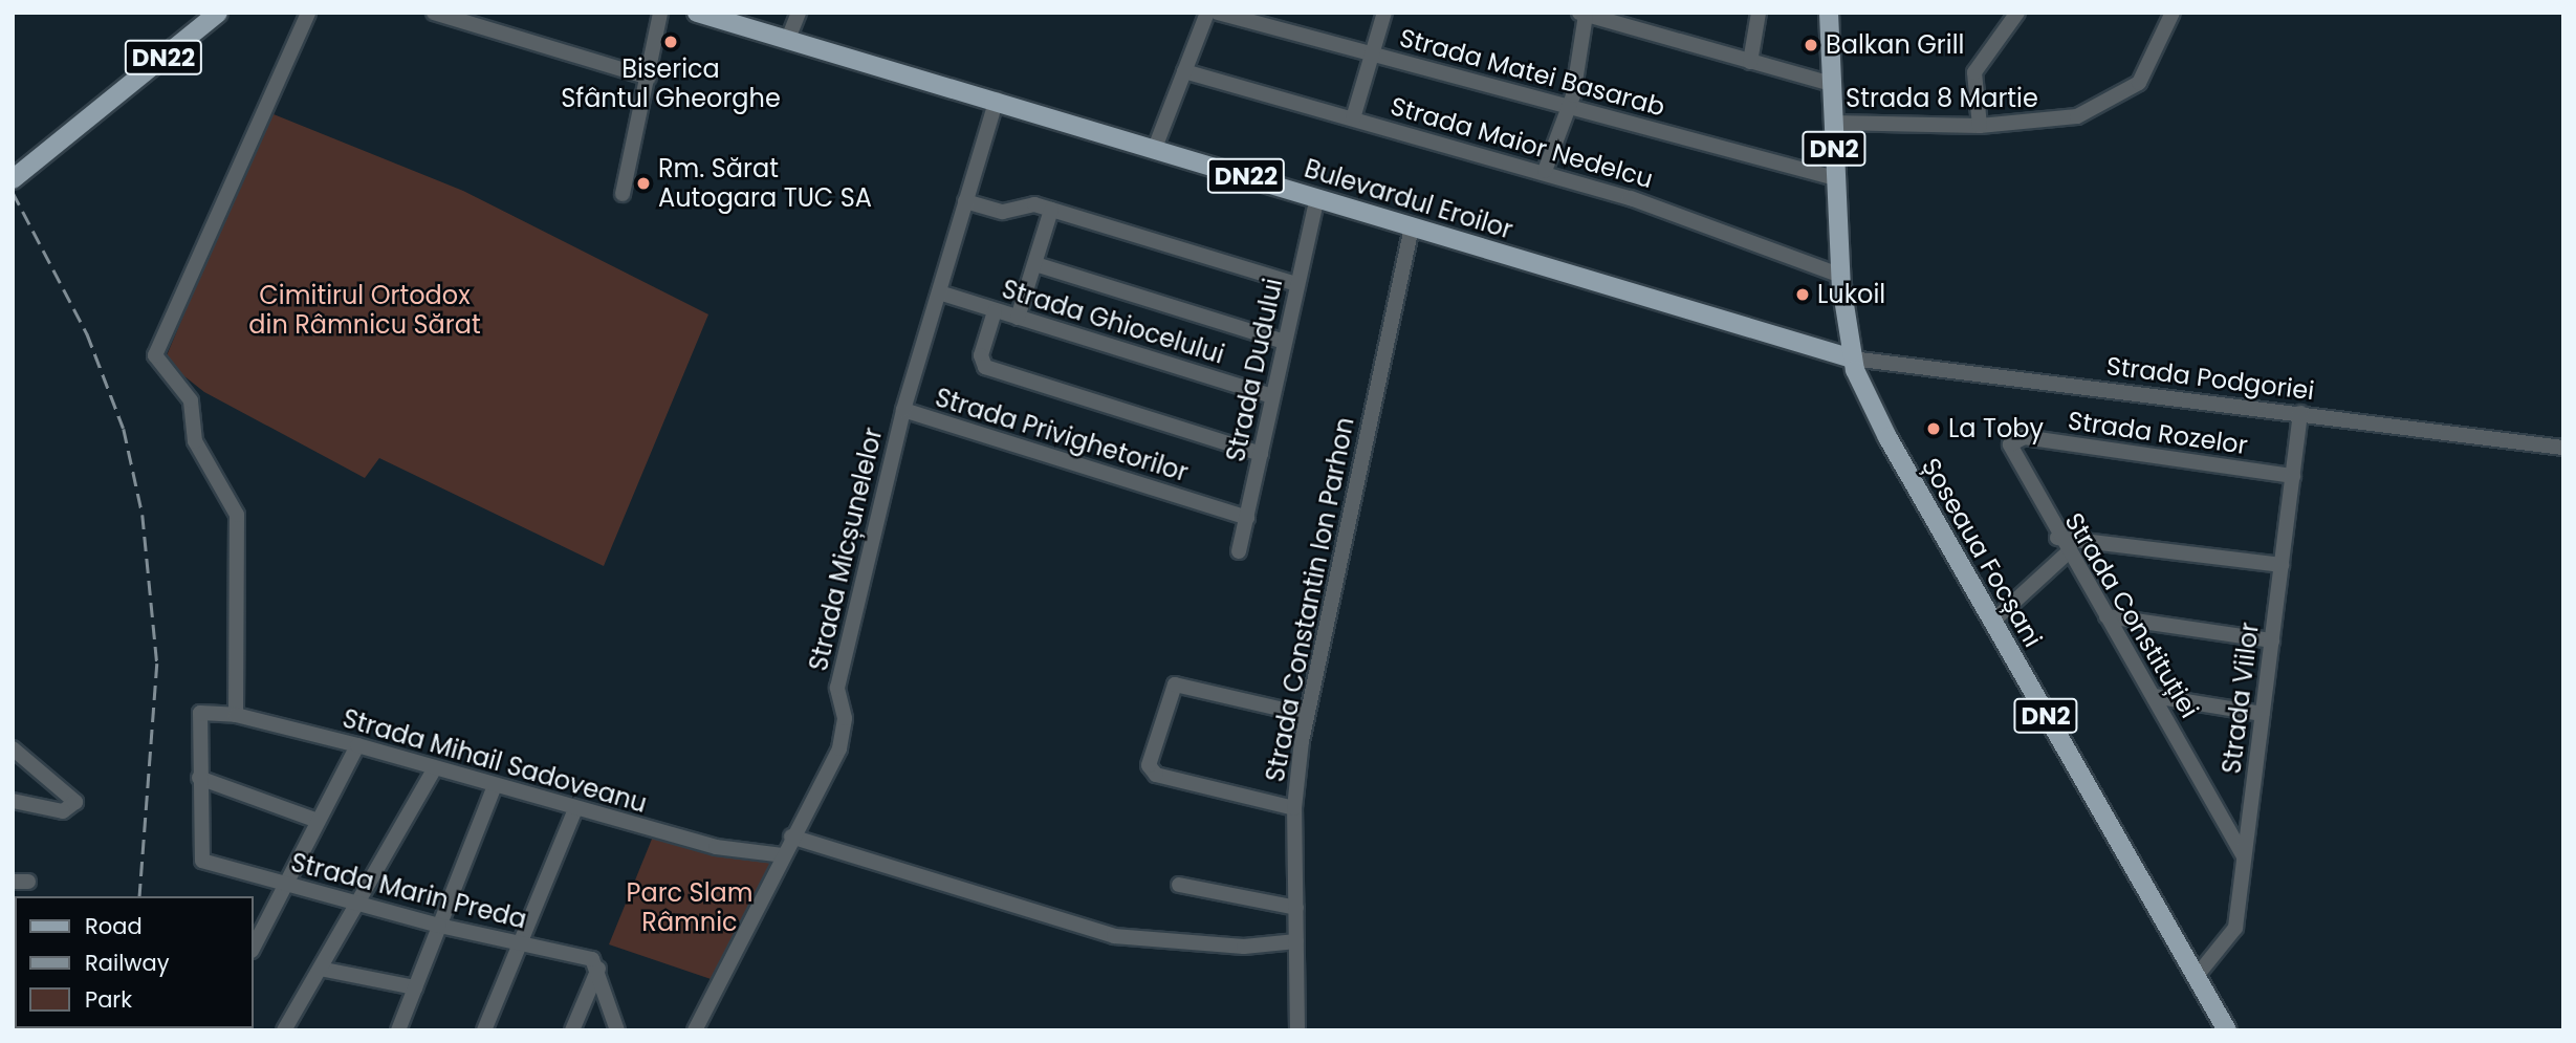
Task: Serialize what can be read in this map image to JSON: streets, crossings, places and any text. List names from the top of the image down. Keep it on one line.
{"streets":{"main road":["DN22","DN2","Bulevardul Eroilor","Șoseaua Focșani"],"street":["Strada Matei Basarab","Strada 8 Martie","Strada Maior Nedelcu","Strada Ghiocelului","Strada Dudului","Strada Podgoriei","Strada Rozelor","Strada Privighetorilor","Strada Micșunelelor","Strada Constantin Ion Parhon","Strada Constituției","Strada Viilor","Strada Mihail Sadoveanu","Strada Marin Preda"]},"crossings":[["Strada Matei Basarab","Șoseaua Focșani"],["Strada 8 Martie","Șoseaua Focșani"],["Strada Maior Nedelcu","Șoseaua Focșani"],["Bulevardul Eroilor","Strada Dudului"],["Bulevardul Eroilor","Strada Podgoriei"],["Bulevardul Eroilor","Strada Micșunelelor"],["Bulevardul Eroilor","Șoseaua Focșani"],["Bulevardul Eroilor","Strada Constantin Ion Parhon"],["Strada Ghiocelului","Strada Dudului"],["Strada Ghiocelului","Strada Micșunelelor"],["Strada Dudului","Strada Privighetorilor"],["Strada Podgoriei","Șoseaua Focșani"],["Strada Podgoriei","Strada Viilor"],["Strada Rozelor","Strada Constituției"],["Strada Rozelor","Strada Viilor"],["Strada Privighetorilor","Strada Micșunelelor"],["Strada Micșunelelor","Strada Mihail Sadoveanu"],["Șoseaua Focșani","Strada Viilor"],["Strada Constituției","Strada Viilor"],["Strada Mihail Sadoveanu","Strada Marin Preda"]],"parks":["Cimitirul Ortodox din Râmnicu Sărat","Parc Slam Râmnic"],"places":["Biserica Sfântul Gheorghe","Balkan Grill","Rm. Sărat Autogara TUC SA","Lukoil","La Toby"],"legend":["Road","Railway","Park"]}
